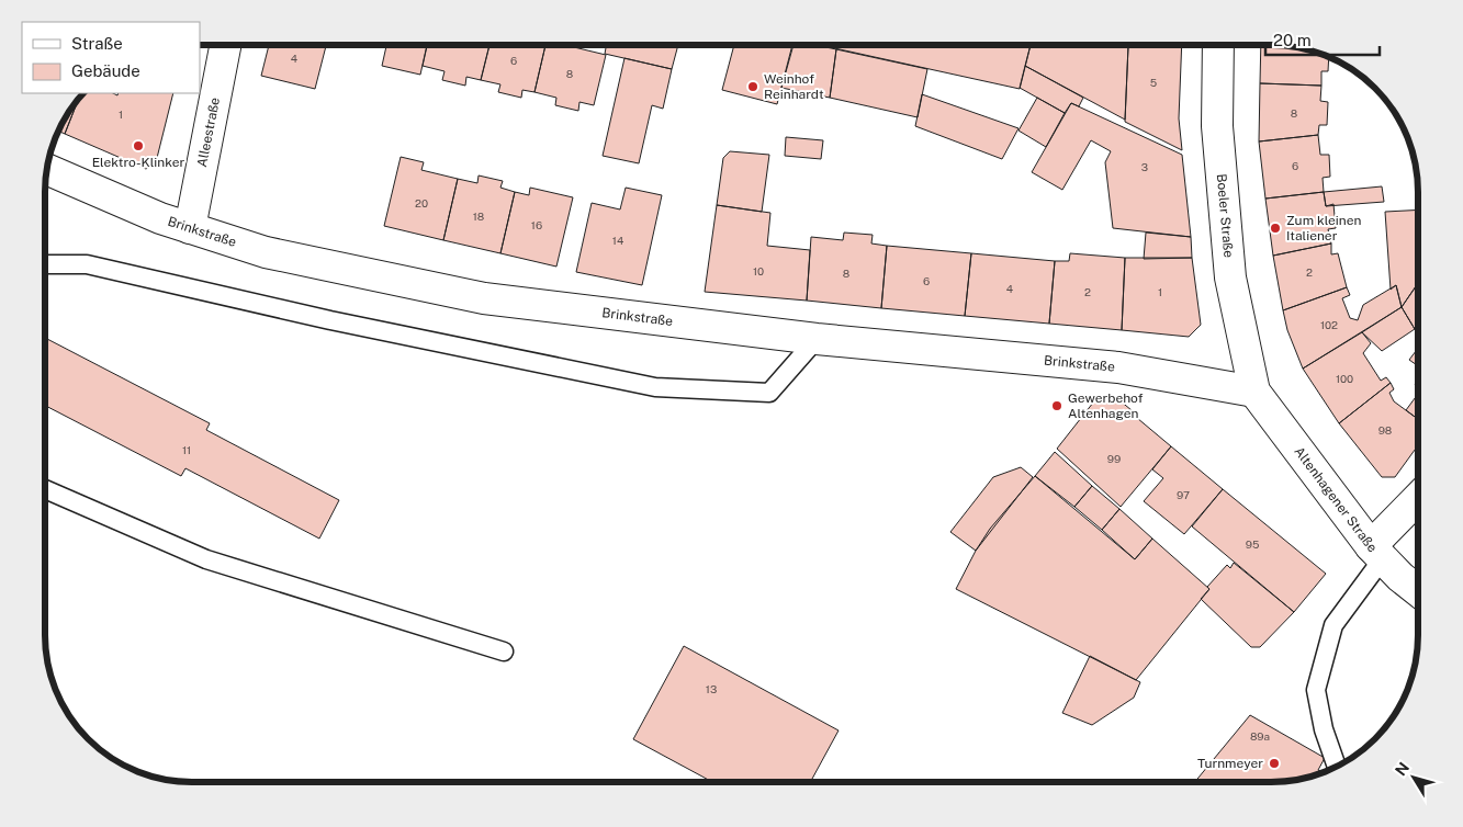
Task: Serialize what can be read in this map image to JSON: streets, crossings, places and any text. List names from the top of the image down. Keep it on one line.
{"streets":{"street":["Alleestraße","Boeler Straße","Brinkstraße","Altenhagener Straße"]},"crossings":[["Alleestraße","Brinkstraße"],["Boeler Straße","Brinkstraße"],["Boeler Straße","Altenhagener Straße"],["Brinkstraße","Altenhagener Straße"]],"places":["Weinhof Reinhardt","Elektro-Klinker","Zum kleinen Italiener","Gewerbehof Altenhagen","Turnmeyer"],"house_numbers":["4","6","8","5","8","1","6","3","20","18","16","14","10","2","8","6","4","2","1","102","100","98","11","99","97","95","13","89a"],"legend":["Straße","Gebäude"],"scale_bar":"20 m","north":"top left"}
